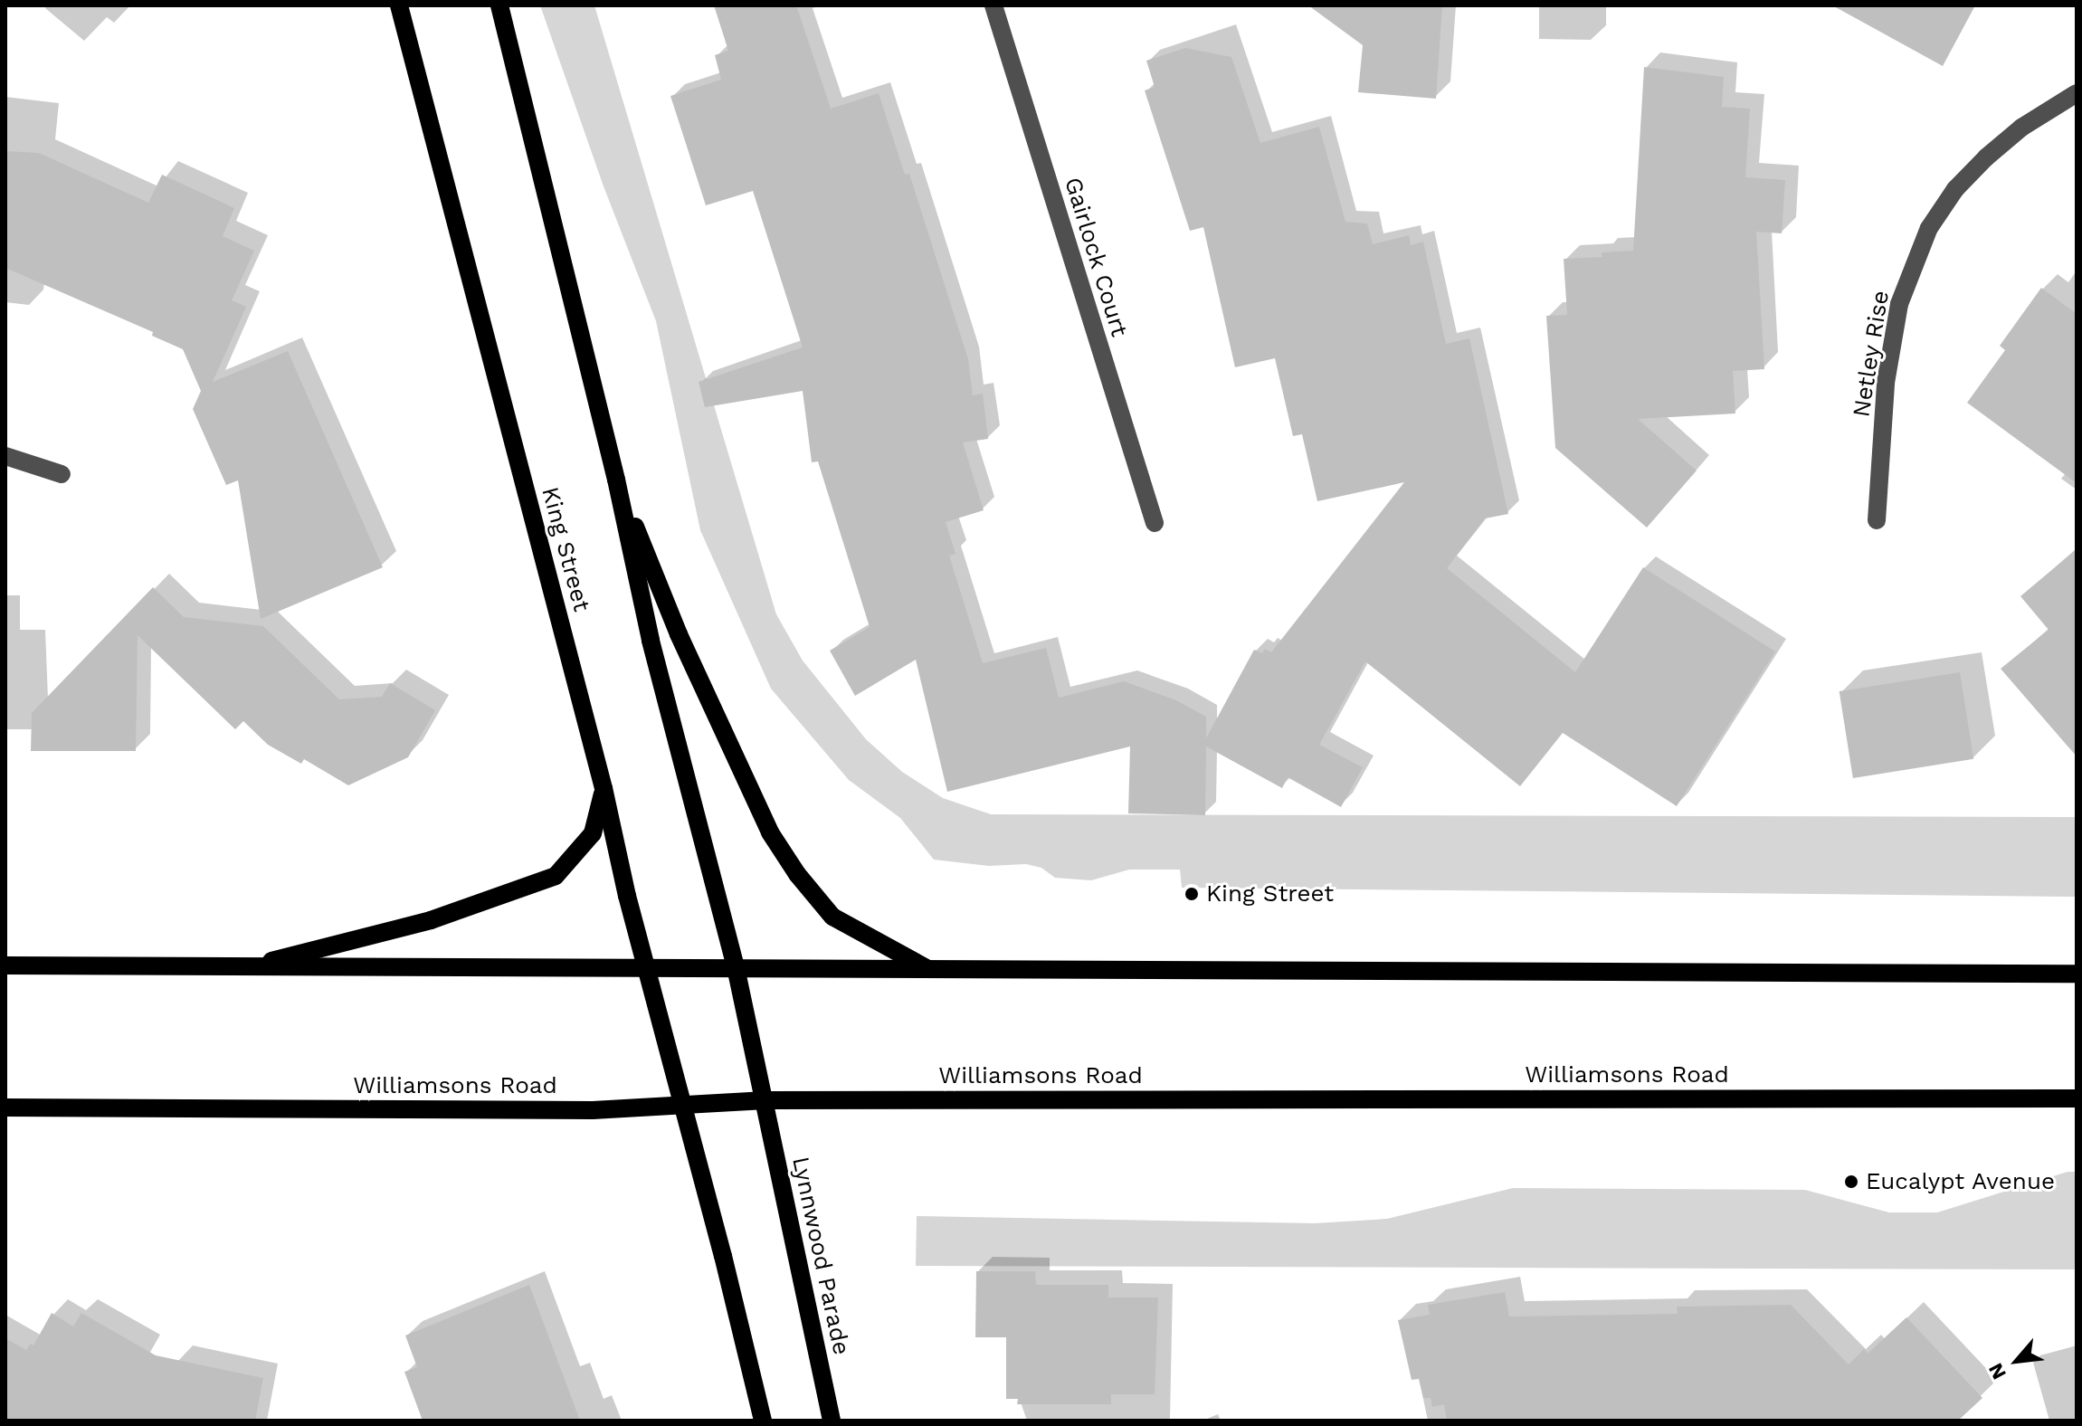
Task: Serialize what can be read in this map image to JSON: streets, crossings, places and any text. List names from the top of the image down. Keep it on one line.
{"streets":{"main road":["King Street","Williamsons Road","Lynnwood Parade"],"street":["Gairlock Court","Netley Rise"]},"crossings":[["King Street","Williamsons Road"],["Williamsons Road","Lynnwood Parade"]],"places":["King Street","Eucalypt Avenue"],"north":"bottom left"}
